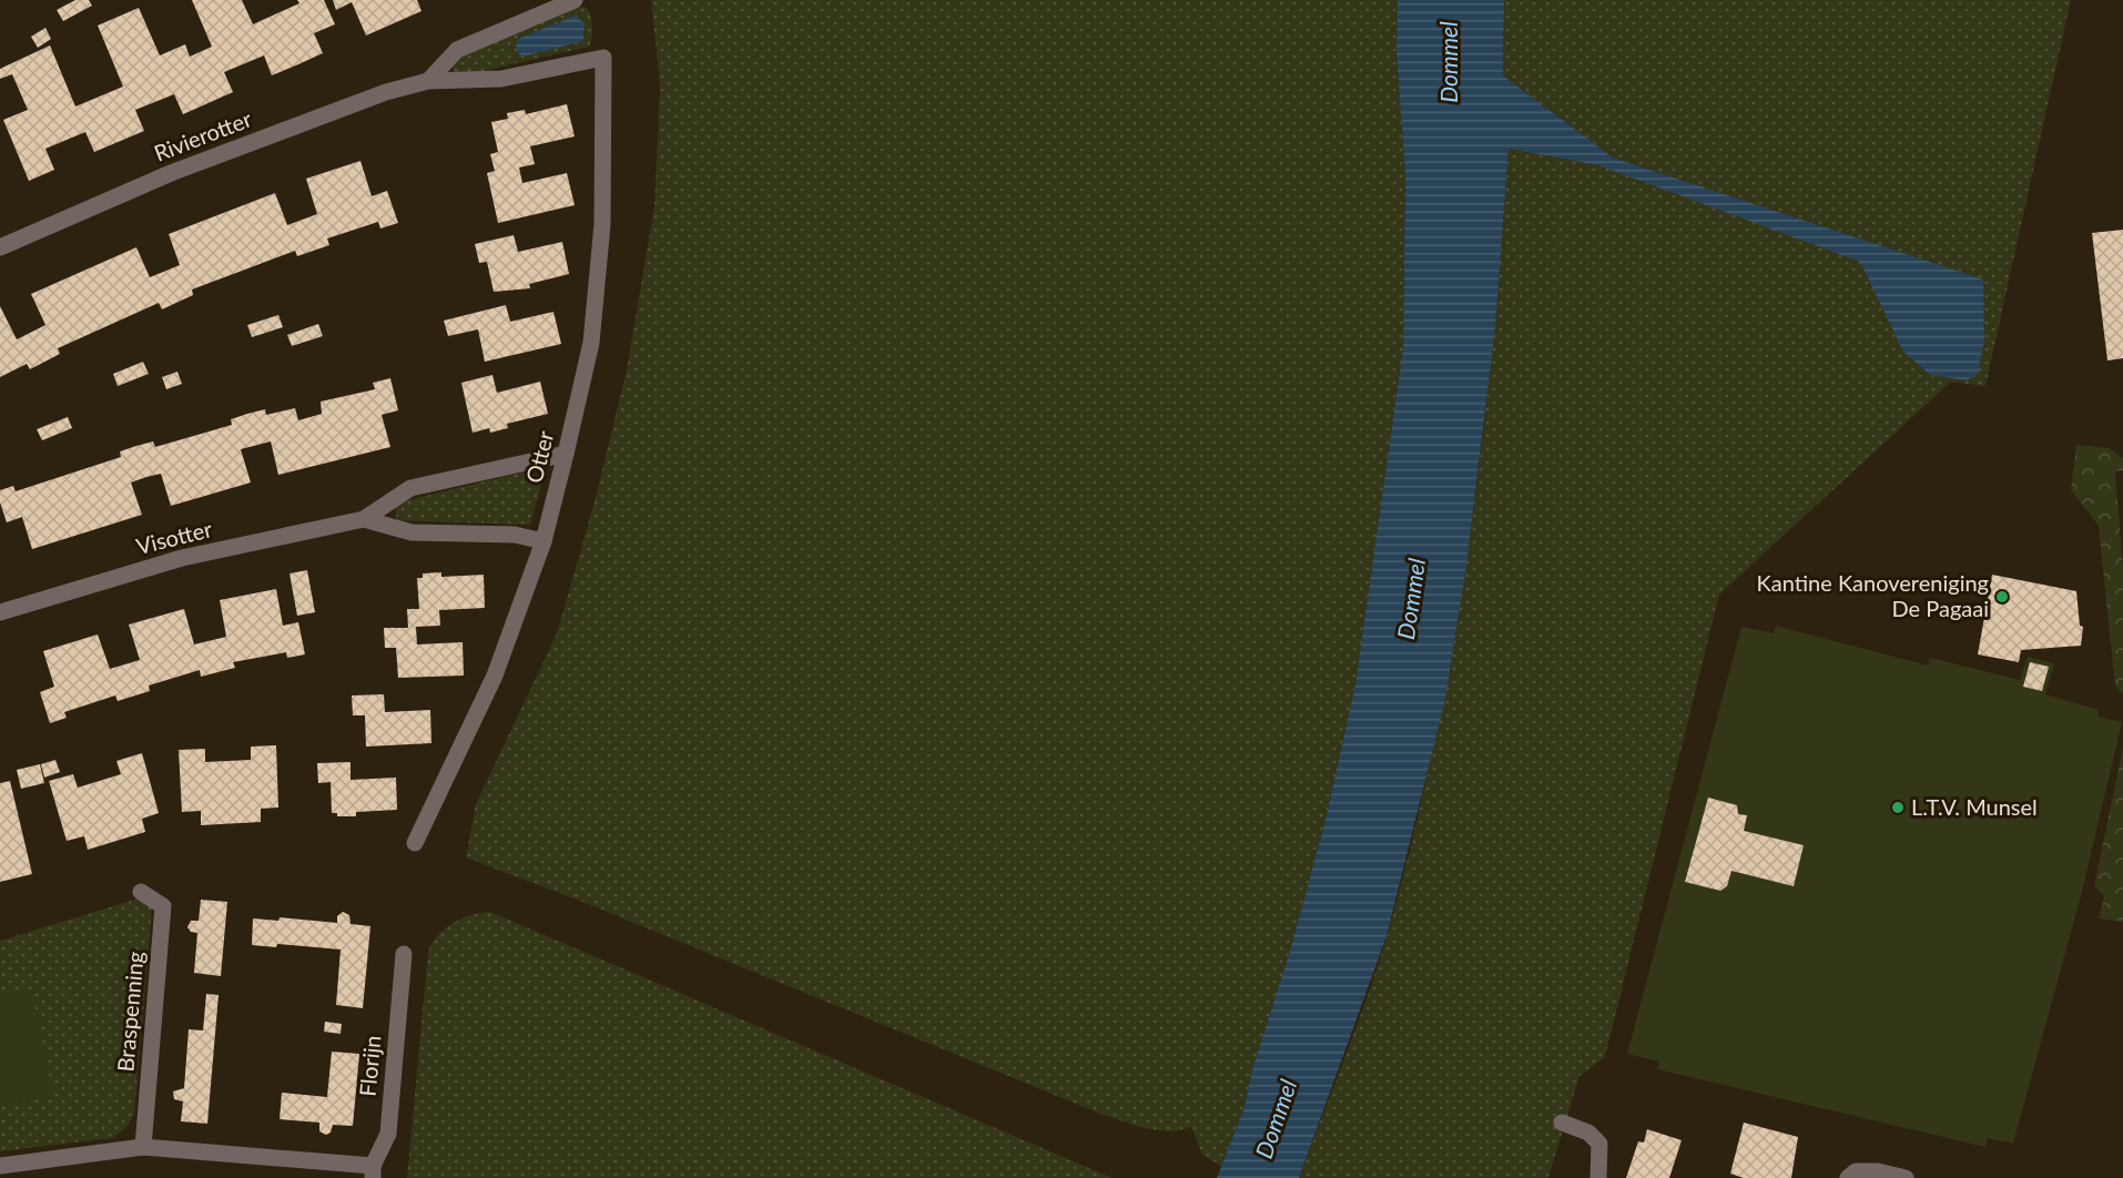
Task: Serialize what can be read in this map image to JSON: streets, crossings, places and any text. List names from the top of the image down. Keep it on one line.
{"streets":{"street":["Rivierotter","Otter","Visotter","Braspenning","Florijn"]},"crossings":[["Rivierotter","Otter"],["Otter","Visotter"]],"water":["Dommel"],"places":["Kantine Kanovereniging De Pagaai","L.T.V. Munsel"]}
